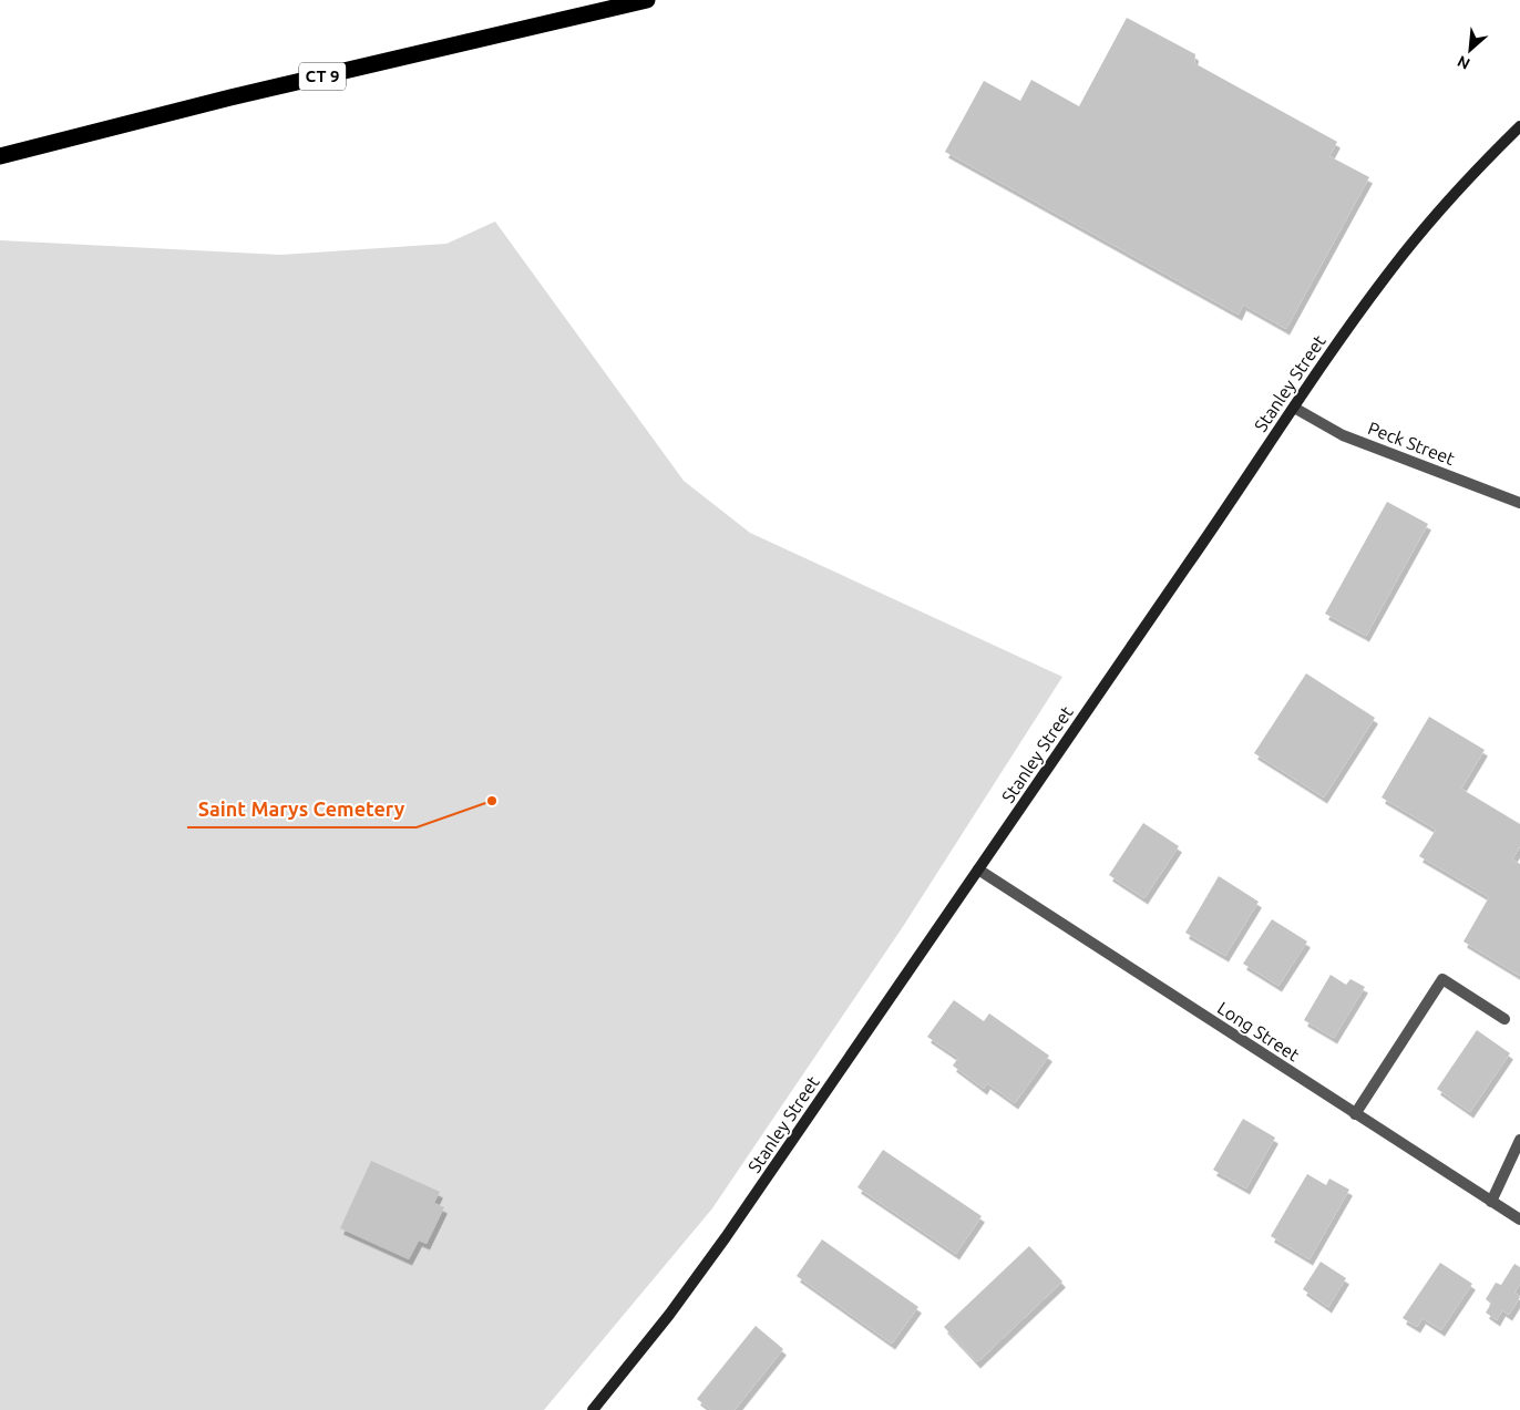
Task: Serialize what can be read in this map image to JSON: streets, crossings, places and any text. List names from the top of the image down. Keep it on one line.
{"streets":{"highway":["CT 9"],"main road":["Stanley Street"],"street":["Peck Street","Long Street"]},"crossings":[["Stanley Street","Peck Street"],["Stanley Street","Long Street"]],"places":["Saint Marys Cemetery"],"north":"bottom left"}
